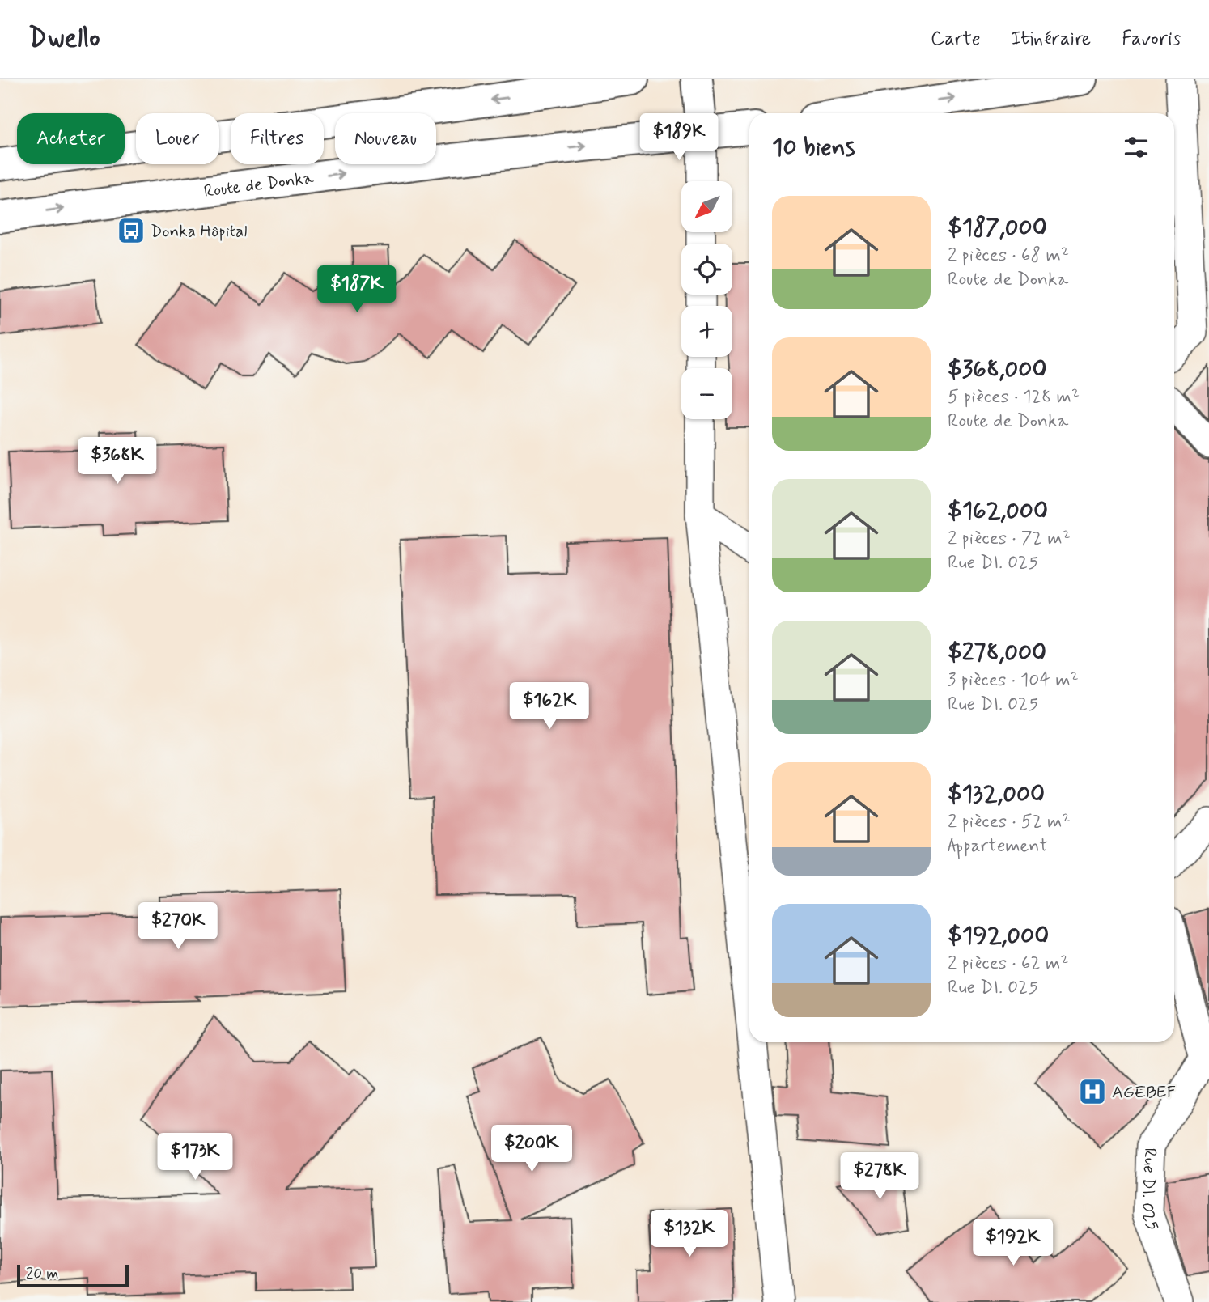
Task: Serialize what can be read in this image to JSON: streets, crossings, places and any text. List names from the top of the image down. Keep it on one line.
{"streets":{"main road":["Route de Donka"],"street":["Rue DI. 025"]},"places":{"bus stop":["Donka Hôpital"],"hospital":["AGEBEF"]},"scale_bar":"20 m","north":"bottom left","page":{"header":"Dwello","nav":["Carte","Itinéraire","Favoris"],"price":["$189K","$187K","$368K","$162K","$270K","$200K","$173K","$278K","$132K","$192K"],"chip":["Acheter","Louer","Filtres","Nouveau"],"heading":"10 biens","map_buttons":["+","−"],"list":[{"name":"$187,000","note":"2 pièces · 68 m² · Route de Donka"},{"name":"$368,000","note":"5 pièces · 128 m² · Route de Donka"},{"name":"$162,000","note":"2 pièces · 72 m² · Rue DI. 025"},{"name":"$278,000","note":"3 pièces · 104 m² · Rue DI. 025"},{"name":"$132,000","note":"2 pièces · 52 m² · Appartement"},{"name":"$192,000","note":"2 pièces · 62 m² · Rue DI. 025"}],"scale":"20 m"}}
